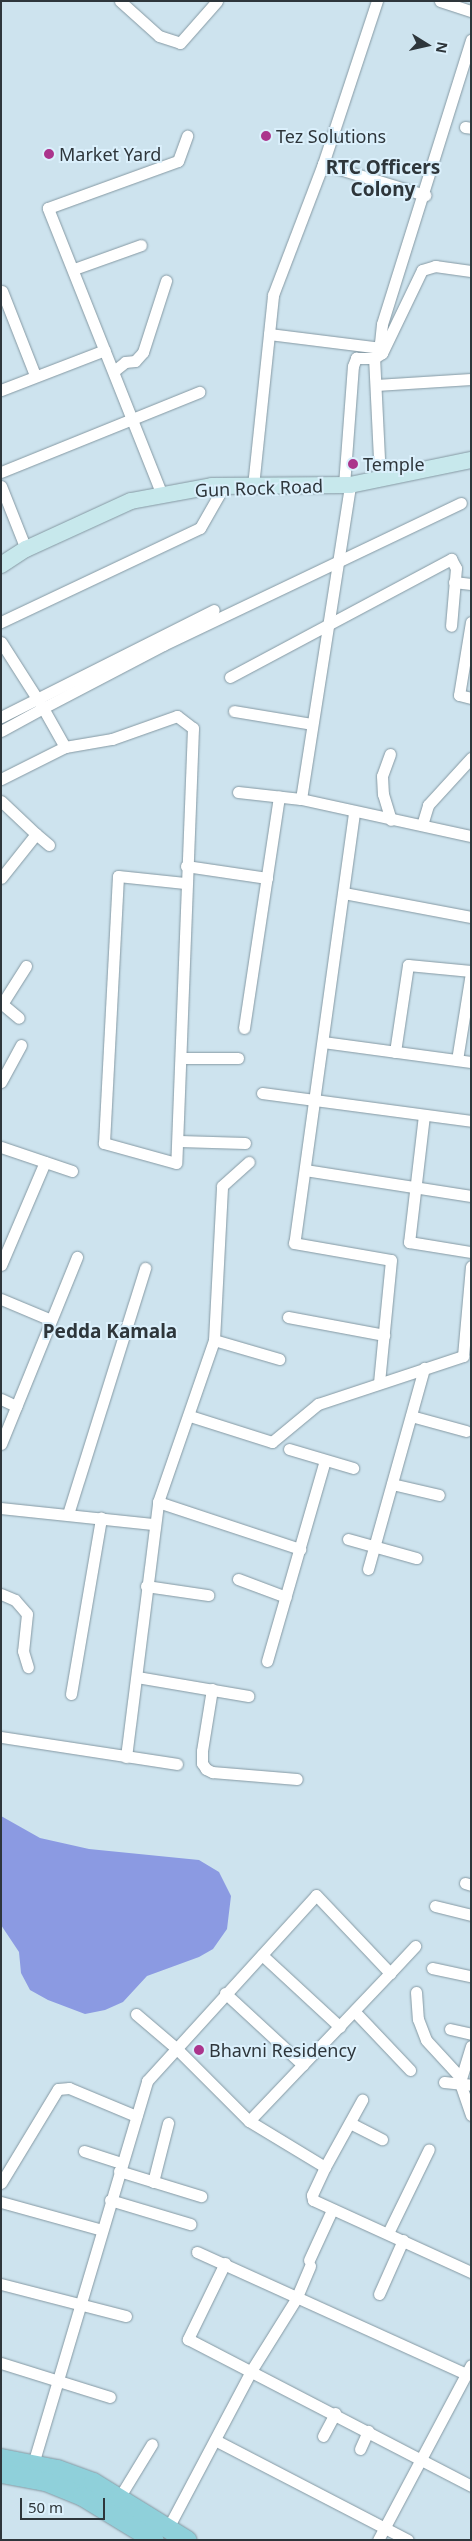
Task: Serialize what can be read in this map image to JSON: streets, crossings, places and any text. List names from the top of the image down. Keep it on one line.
{"streets":{"main road":["Gun Rock Road"]},"districts":["RTC Officers Colony","Pedda Kamala"],"places":["Tez Solutions","Market Yard","Temple","Bhavni Residency"],"scale_bar":"50 m","north":"right"}
